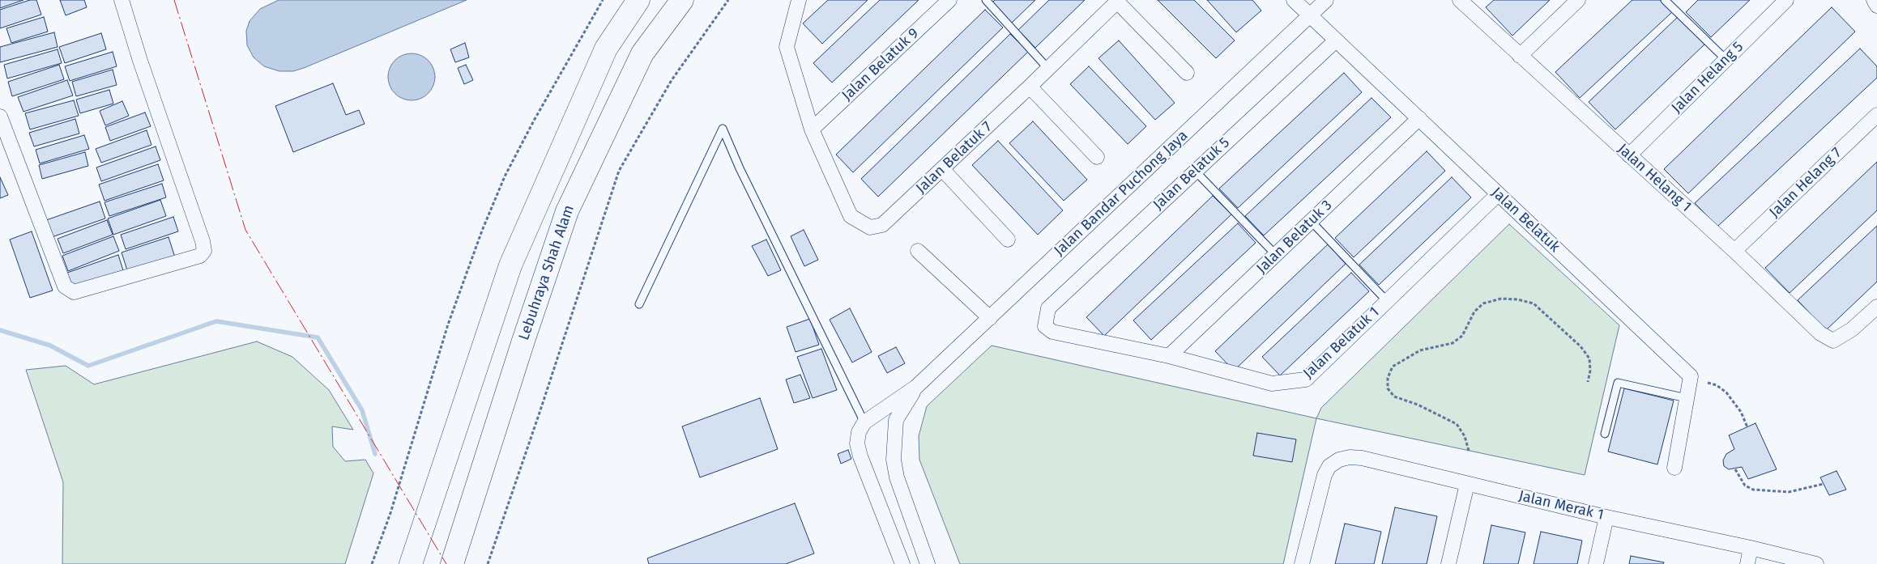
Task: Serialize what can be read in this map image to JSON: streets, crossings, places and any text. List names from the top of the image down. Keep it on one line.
{"streets":{"highway":["Lebuhraya Shah Alam"],"street":["Jalan Belatuk 9","Jalan Helang 5","Jalan Belatuk 7","Jalan Belatuk 5","Jalan Helang 1","Jalan Helang 7","Jalan Bandar Puchong Jaya","Jalan Belatuk","Jalan Belatuk 3","Jalan Belatuk 1","Jalan Merak 1"]},"crossings":[["Jalan Belatuk 9","Jalan Belatuk 7"],["Jalan Helang 5","Jalan Helang 1"],["Jalan Belatuk 5","Jalan Belatuk"],["Jalan Belatuk 5","Jalan Belatuk 1"],["Jalan Helang 1","Jalan Helang 7"],["Jalan Bandar Puchong Jaya","Jalan Belatuk"],["Jalan Belatuk","Jalan Belatuk 3"],["Jalan Belatuk","Jalan Belatuk 1"],["Jalan Belatuk 3","Jalan Belatuk 1"]]}
